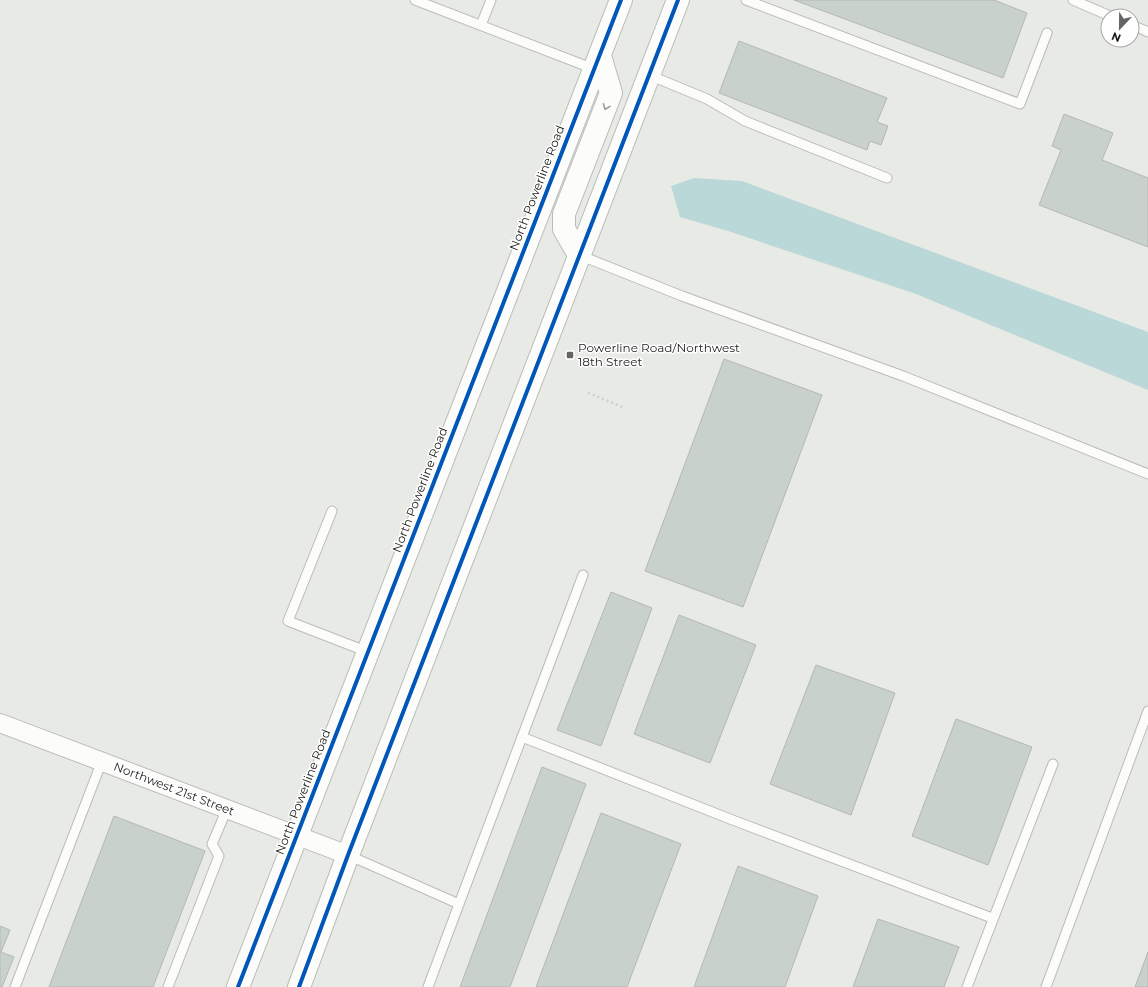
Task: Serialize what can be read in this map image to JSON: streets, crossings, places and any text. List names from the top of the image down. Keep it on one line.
{"streets":{"main road":["North Powerline Road"],"street":["Northwest 21st Street"]},"crossings":[["North Powerline Road","Northwest 21st Street"]],"places":{"transit":["Powerline Road/Northwest 18th Street"]},"north":"bottom"}
